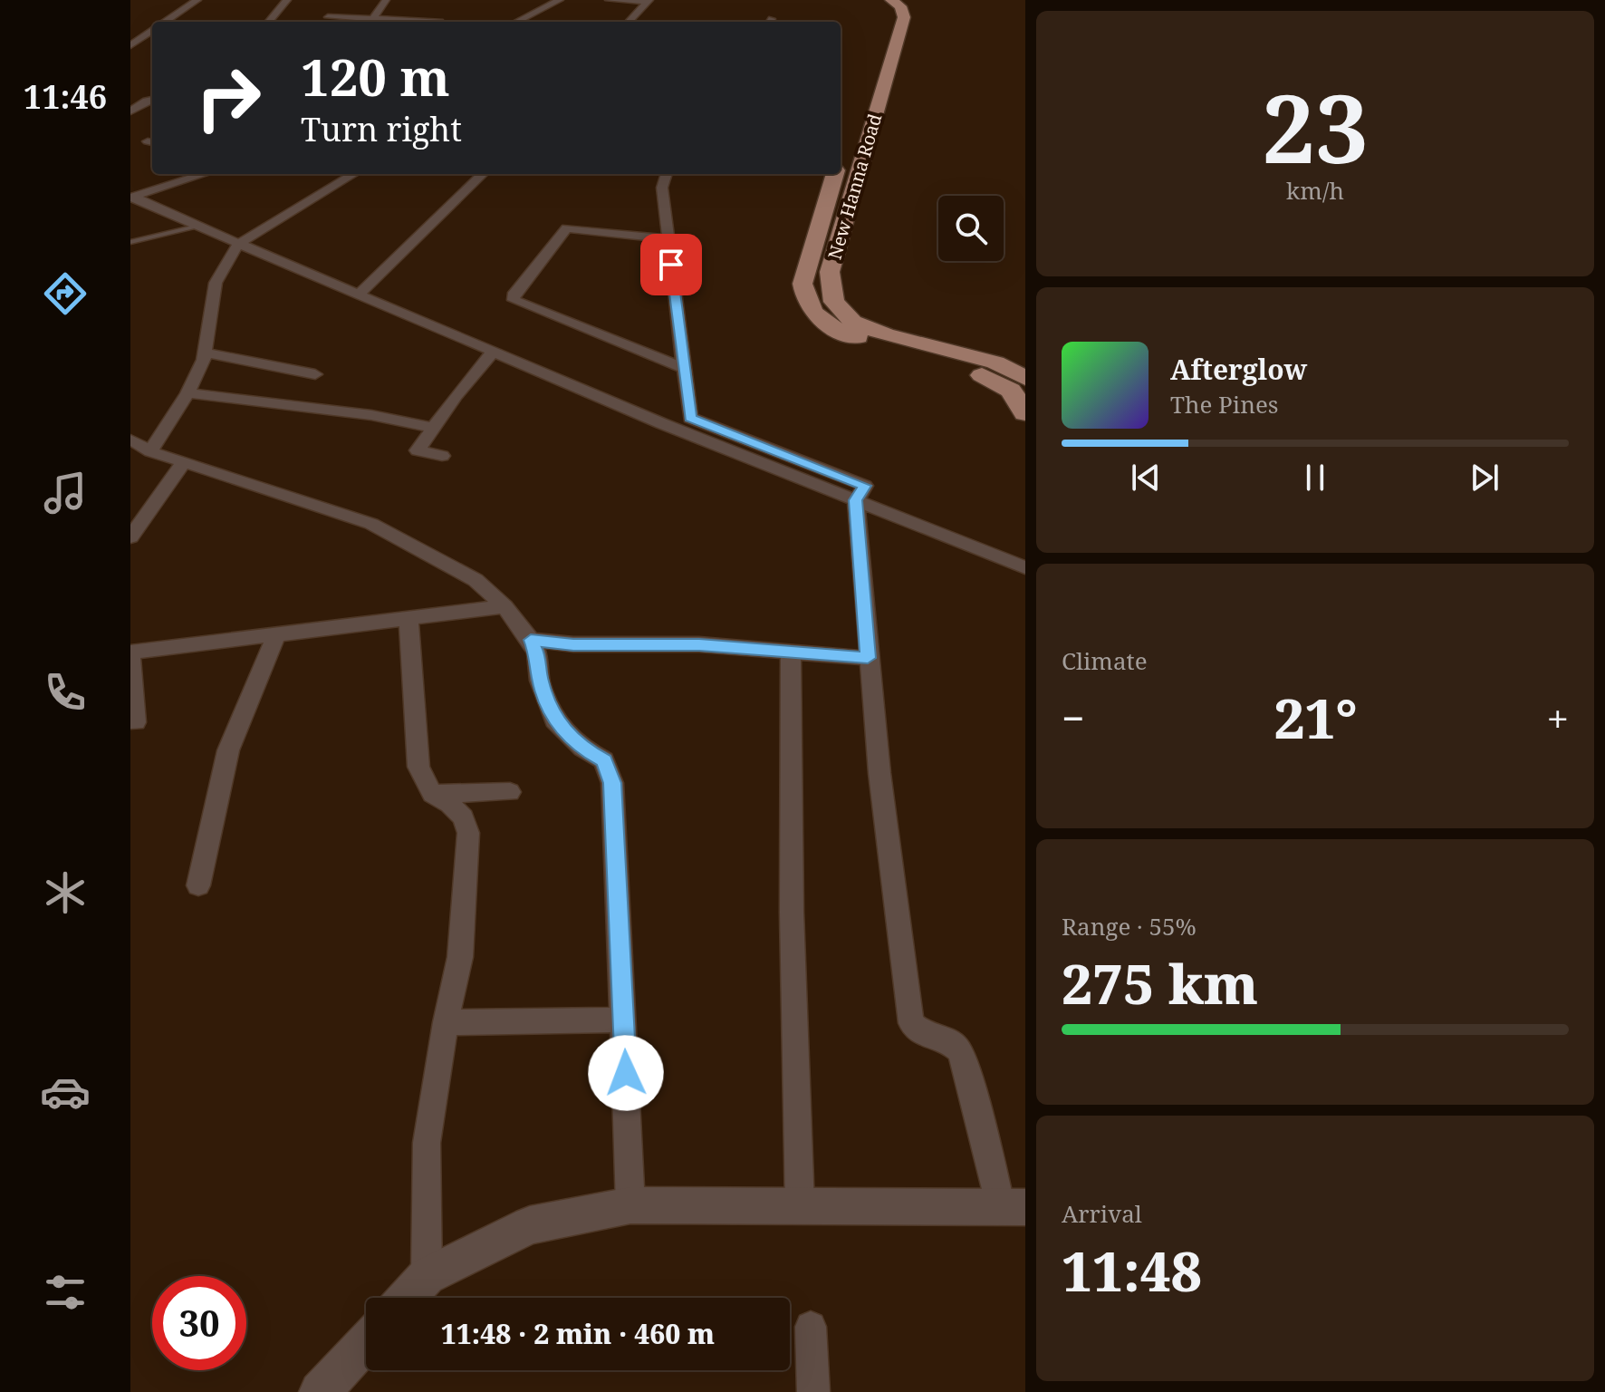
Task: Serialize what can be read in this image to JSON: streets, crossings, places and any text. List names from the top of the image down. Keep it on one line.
{"streets":{"main road":["New Hanna Road"]},"page":{"tabs":"11:46","tile":[["23","km/h"],"Climate",["Range · 55%","275 km"],["Arrival","11:48"]],"turn":["120 m","Turn right"],"song":["Afterglow","The Pines"],"heat":["−","21°","+"],"limit":"30","trip":"11:48 · 2 min · 460 m"}}
